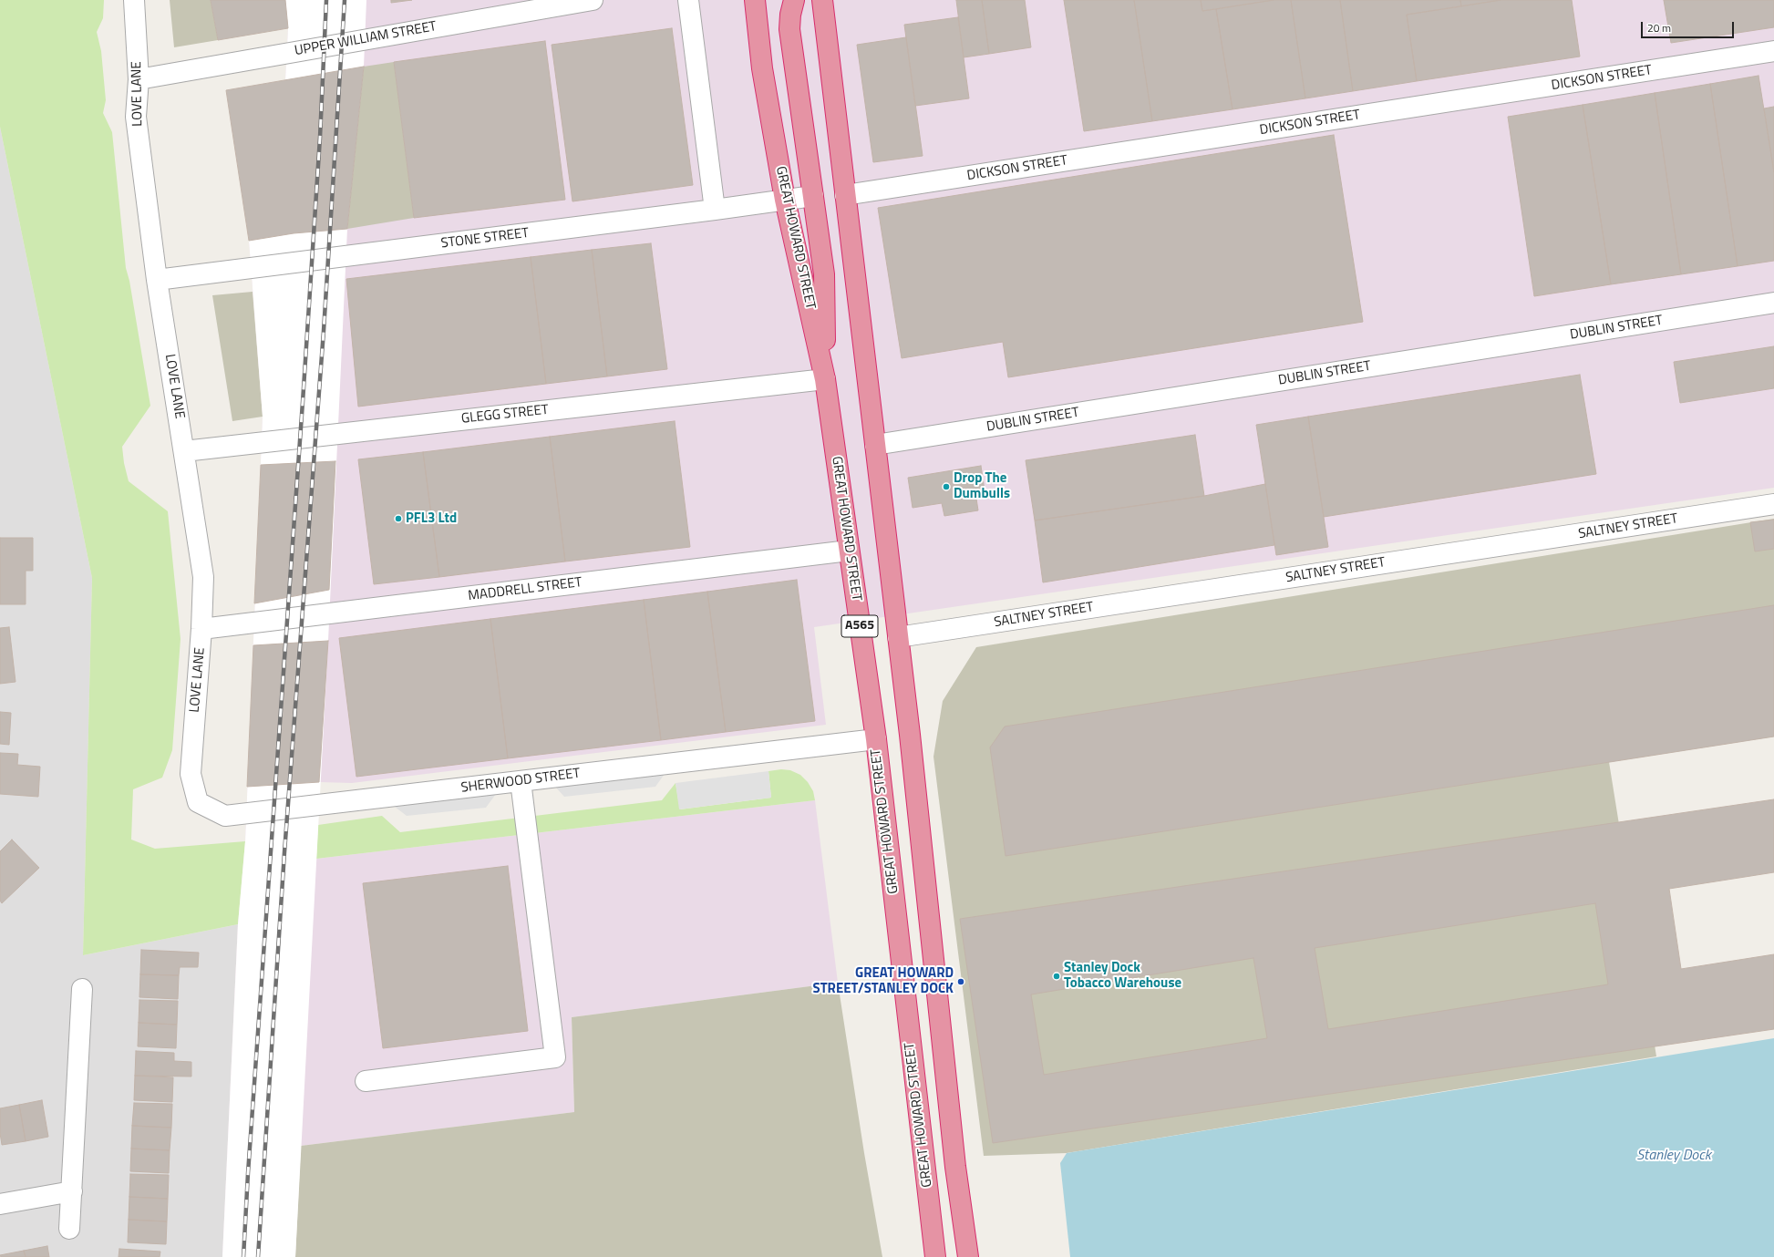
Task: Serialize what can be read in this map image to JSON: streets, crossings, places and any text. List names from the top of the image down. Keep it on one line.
{"streets":{"highway":["GREAT HOWARD STREET","A565"],"street":["UPPER WILLIAM STREET","DICKSON STREET","LOVE LANE","STONE STREET","DUBLIN STREET","GLEGG STREET","SALTNEY STREET","MADDRELL STREET","SHERWOOD STREET"]},"crossings":[["UPPER WILLIAM STREET","LOVE LANE"],["DICKSON STREET","A565"],["LOVE LANE","STONE STREET"],["LOVE LANE","GLEGG STREET"],["LOVE LANE","MADDRELL STREET"],["LOVE LANE","SHERWOOD STREET"],["GREAT HOWARD STREET","STONE STREET"],["GREAT HOWARD STREET","GLEGG STREET"],["GREAT HOWARD STREET","MADDRELL STREET"],["GREAT HOWARD STREET","SHERWOOD STREET"],["DUBLIN STREET","A565"],["SALTNEY STREET","A565"]],"water":["Stanley Dock"],"places":["Drop The Dumbulls","PFL3 Ltd","Stanley Dock Tobacco Warehouse","GREAT HOWARD STREET/STANLEY DOCK"],"scale_bar":"20 m"}
